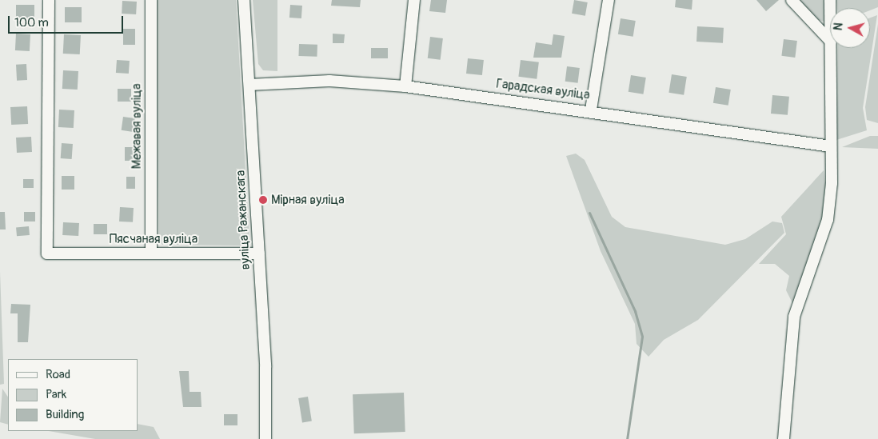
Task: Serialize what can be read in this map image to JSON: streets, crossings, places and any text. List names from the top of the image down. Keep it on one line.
{"streets":{"street":["Гарадская вуліца","Межавая вуліца","вуліца Ражанскага","Пясчаная вуліца"]},"crossings":[["Гарадская вуліца","вуліца Ражанскага"],["Межавая вуліца","Пясчаная вуліца"],["вуліца Ражанскага","Пясчаная вуліца"]],"places":["Мірная вуліца"],"legend":["Road","Park","Building"],"scale_bar":"100 m","north":"left"}
